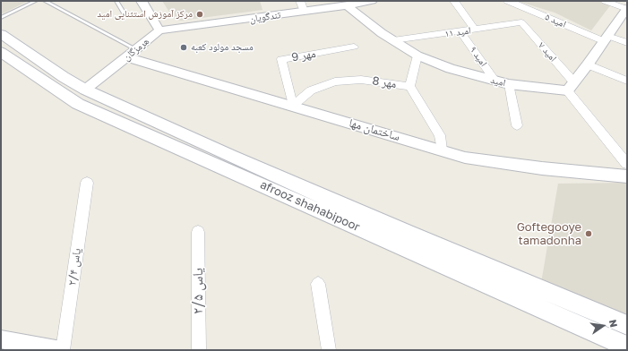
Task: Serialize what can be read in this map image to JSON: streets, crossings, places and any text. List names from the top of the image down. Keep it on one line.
{"streets":{"main road":["afrooz shahabipoor"],"street":["تندگویان","امید ۵","امید ۱۱","هرمزگان","امید ۷","مهر 9","امید ۹","امید","مهر 8","ساختمان مها","یاس ۲/۴","یاس ۲/۵"]},"crossings":[["تندگویان","هرمزگان"],["تندگویان","امید"],["امید ۱۱","امید ۷"],["امید ۱۱","امید ۹"],["امید ۱۱","امید"],["هرمزگان","ساختمان مها"],["هرمزگان","afrooz shahabipoor"],["امید ۷","امید"],["مهر 9","مهر 8"],["مهر 9","ساختمان مها"],["امید ۹","امید"],["مهر 8","ساختمان مها"]],"places":["مرکز آموزش استثنایی امید","مسجد مولود کعبه","Goftegooye tamadonha"],"north":"right"}
